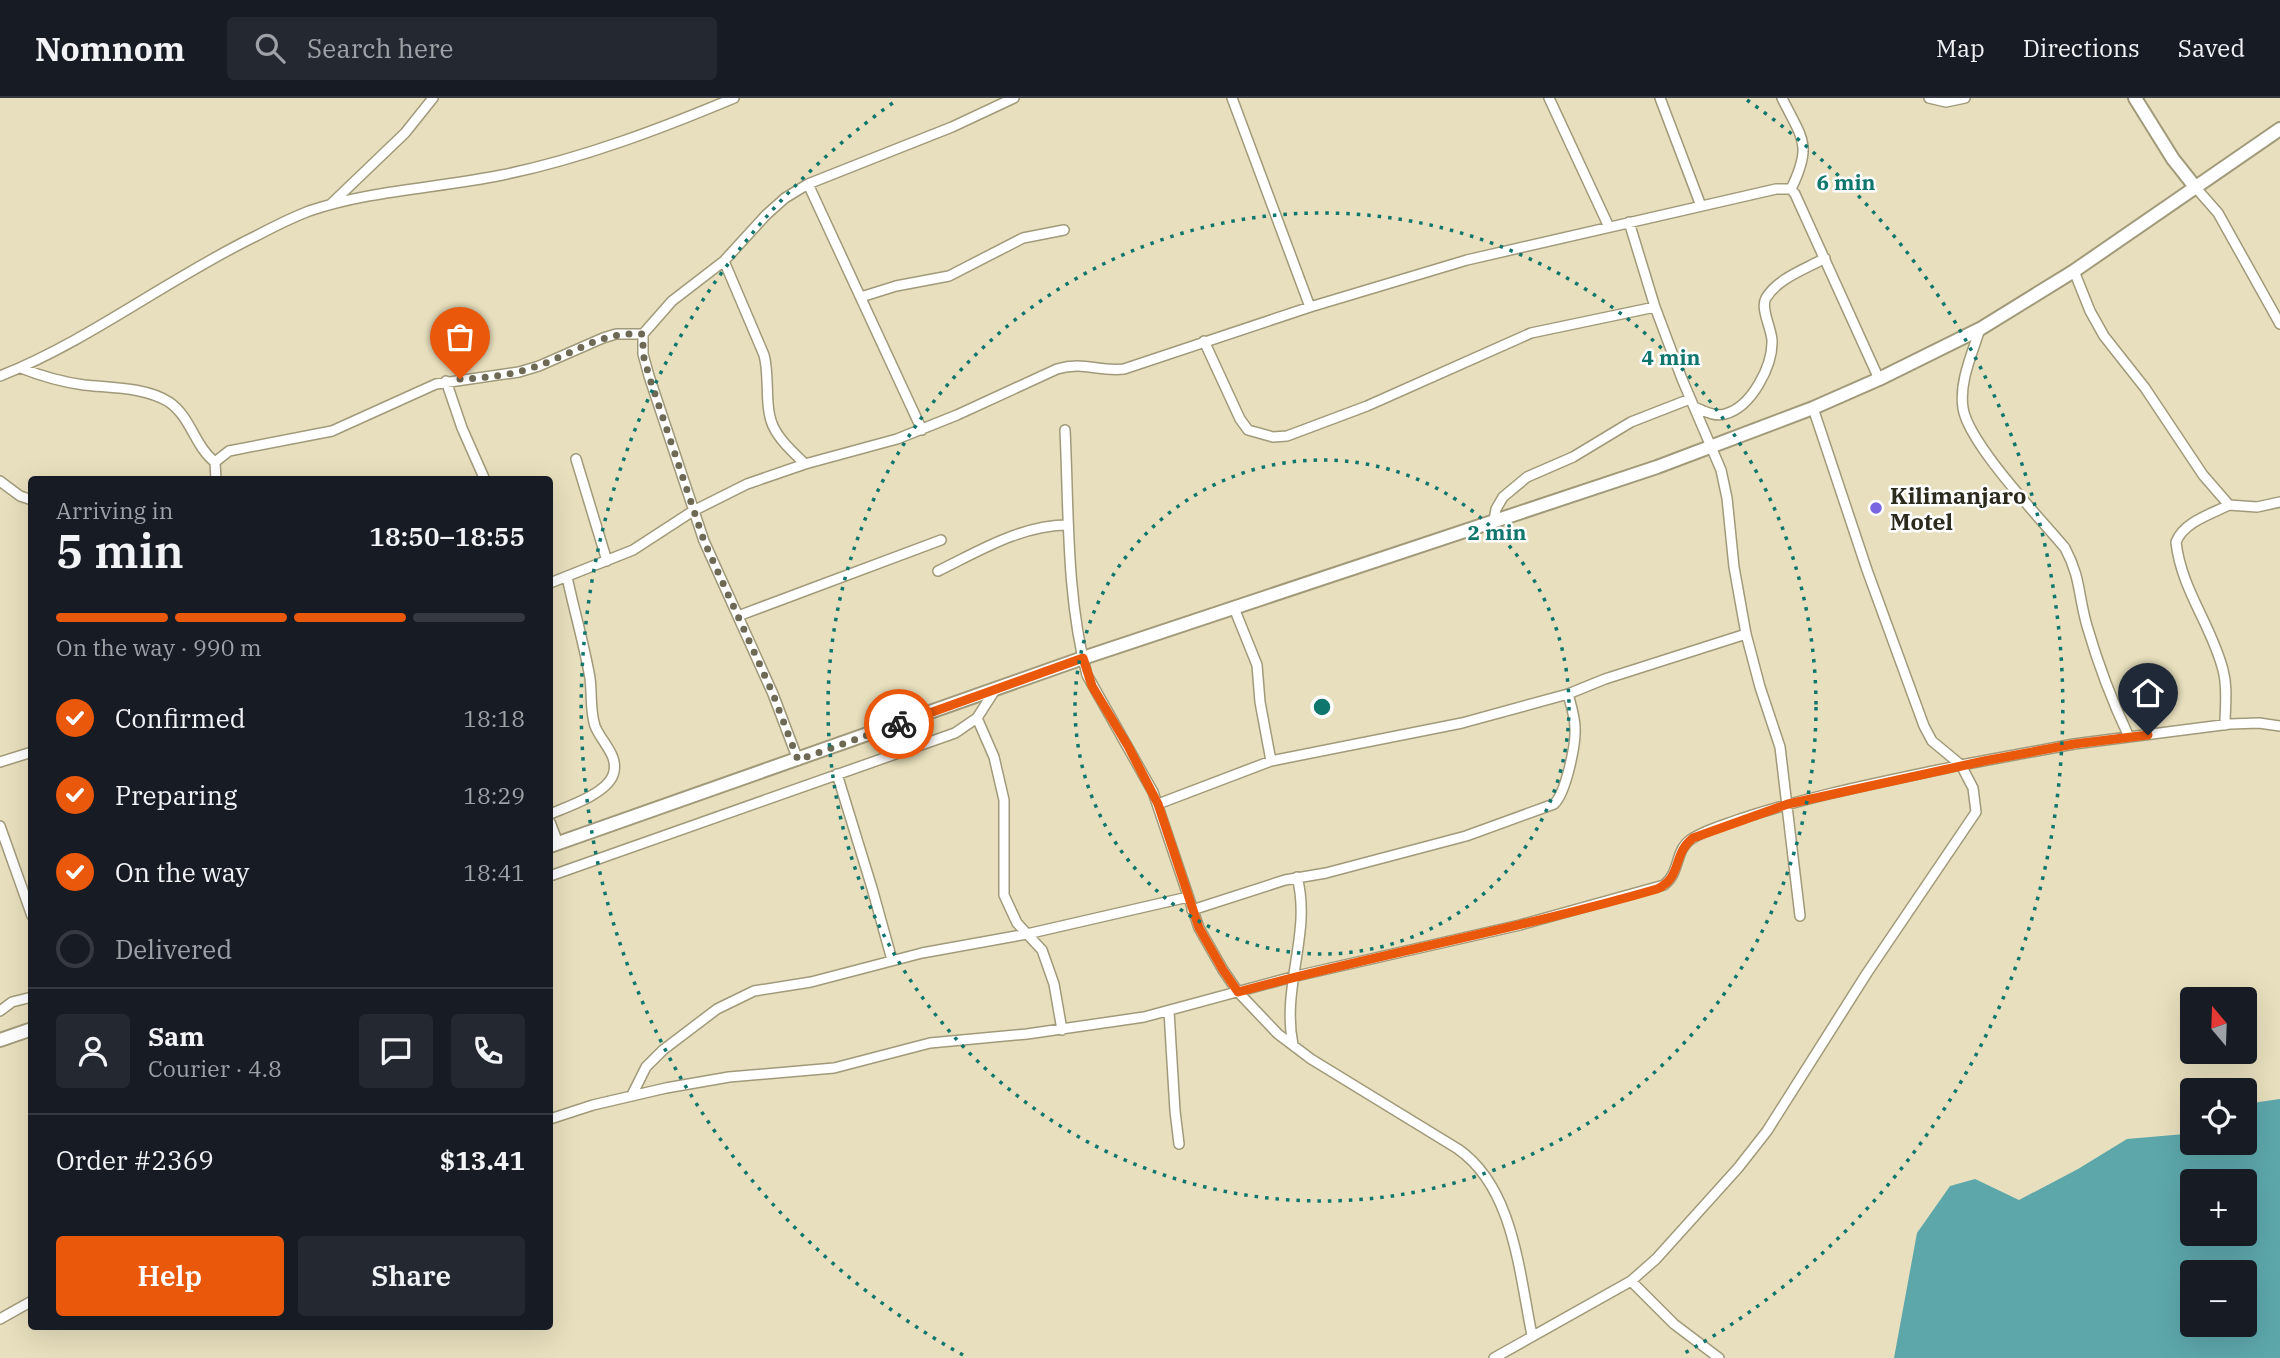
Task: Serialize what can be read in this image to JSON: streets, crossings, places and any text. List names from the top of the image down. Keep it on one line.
{"places":["Kilimanjaro Motel"],"north":"top","page":{"header":"Nomnom","search":"Search here","nav":["Map","Directions","Saved"],"heading":["5 min","Arriving in","18:50–18:55"],"panel":["Sam","Courier · 4.8","Order #2369","$13.41"],"bar":"On the way · 990 m","list":[["Confirmed","18:18"],["Preparing","18:29"],["On the way","18:41"],"Delivered"],"map_buttons":["+","−"],"buttons":["Help","Share"]},"rings":["6 min","4 min","2 min"]}
